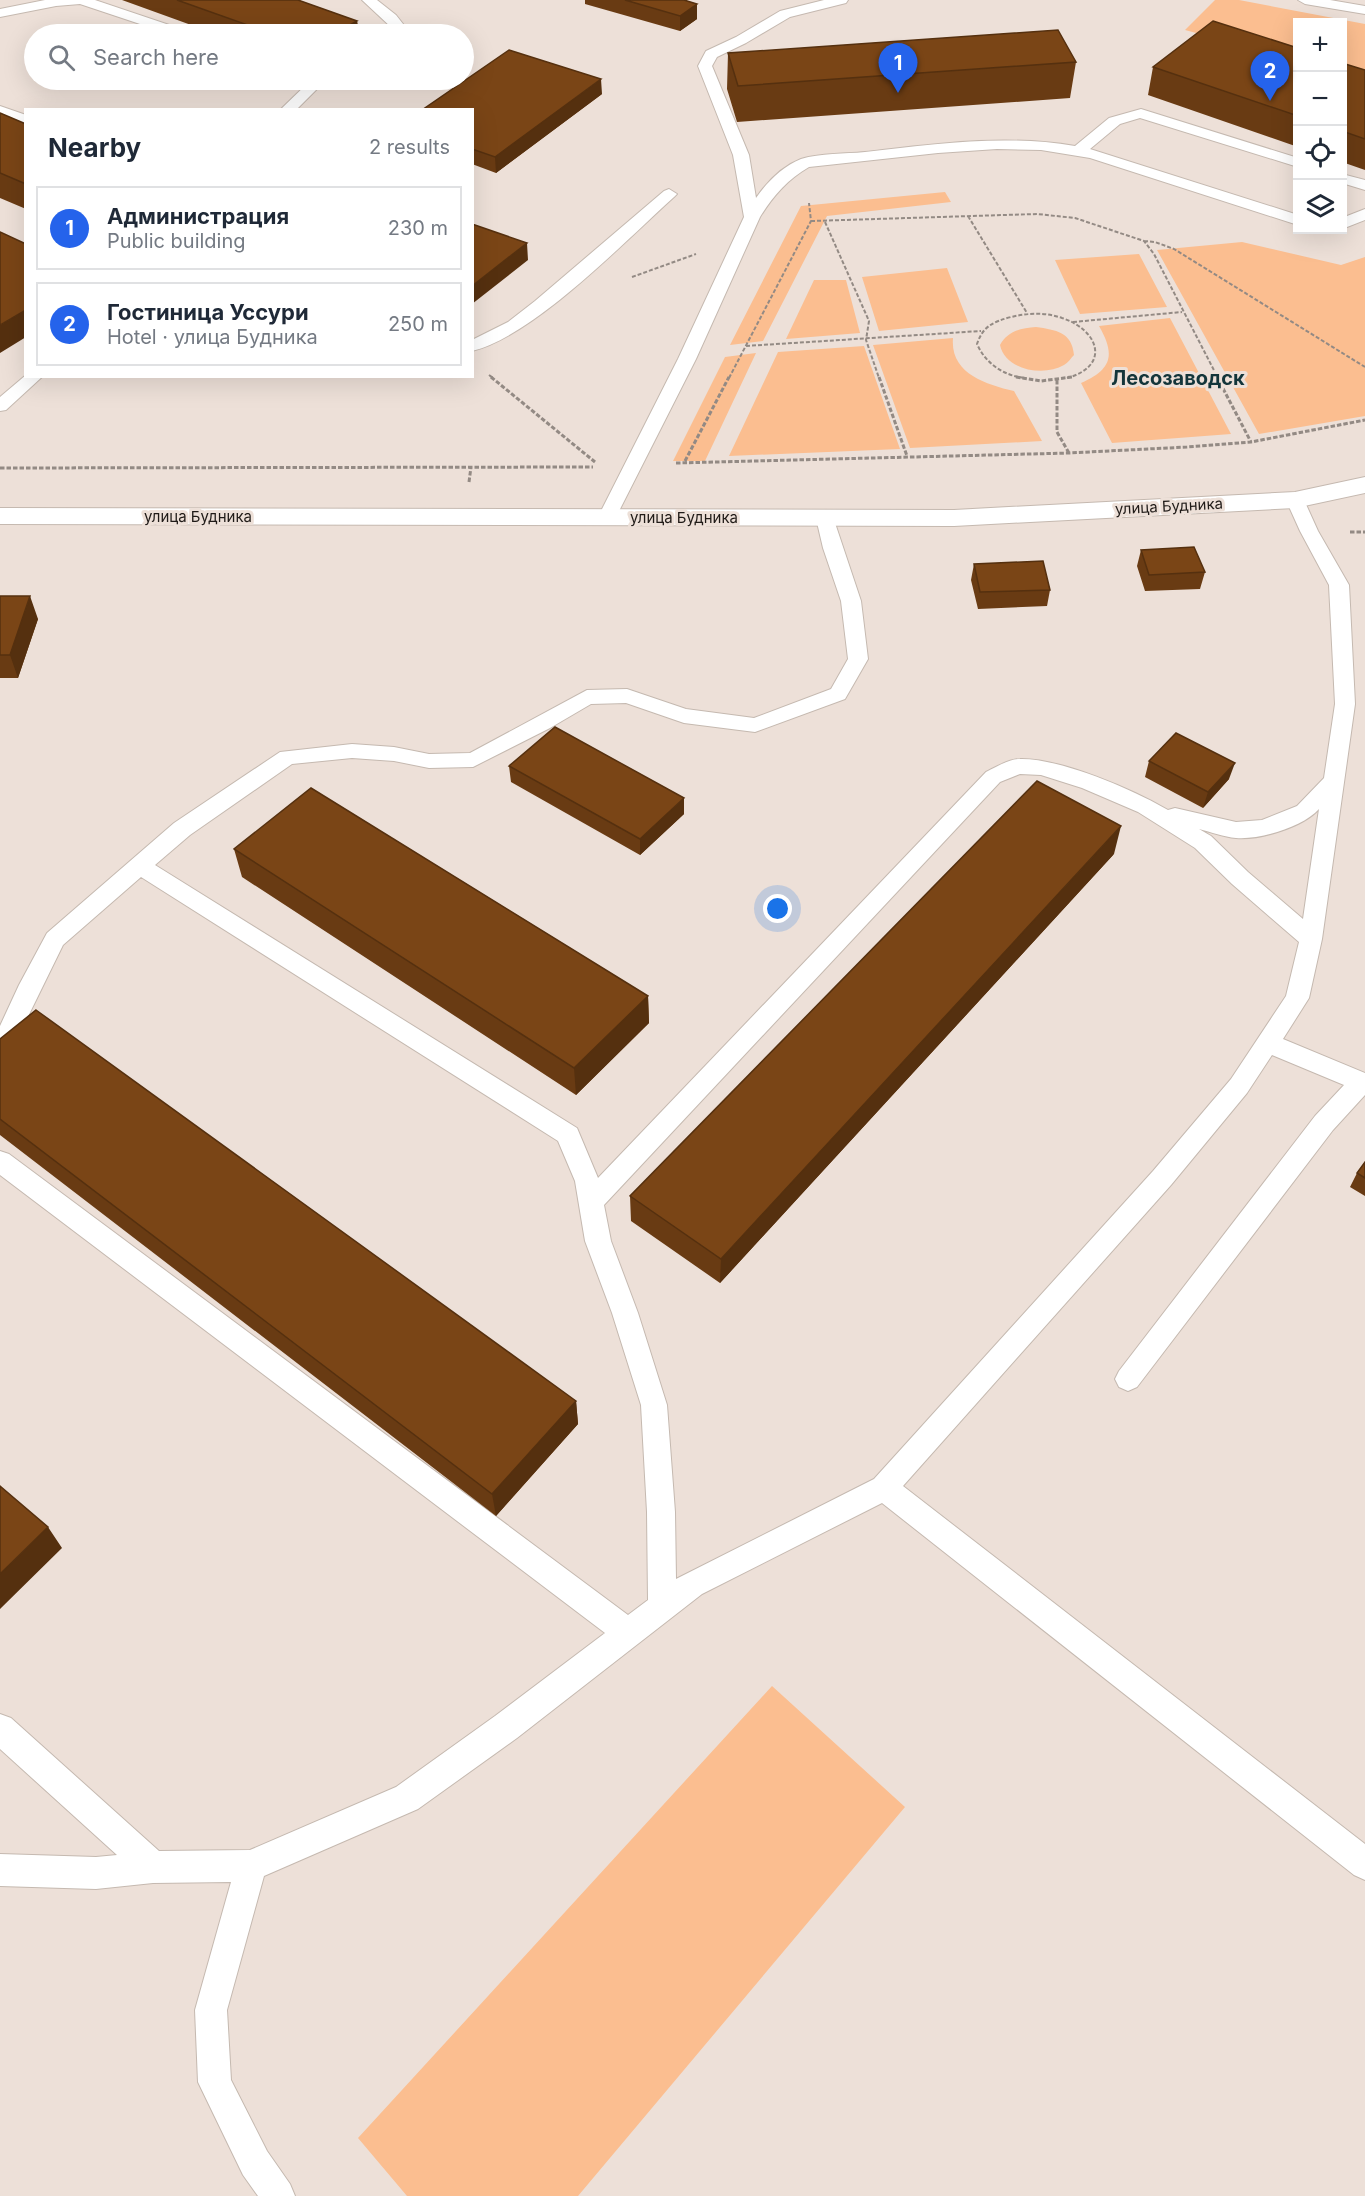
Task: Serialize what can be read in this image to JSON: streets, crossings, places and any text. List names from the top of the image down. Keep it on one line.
{"streets":{"main road":["улица Будника"]},"districts":["Лесозаводск"],"page":{"map_buttons":["+","−"],"search":"Search here","pins":["1","2"],"heading":["Nearby","2 results"],"list":[{"mark":"1","name":"Администрация","note":"Public building","value":"230 m"},{"mark":"2","name":"Гостиница Уссури","note":"Hotel · улица Будника","value":"250 m"}]}}
